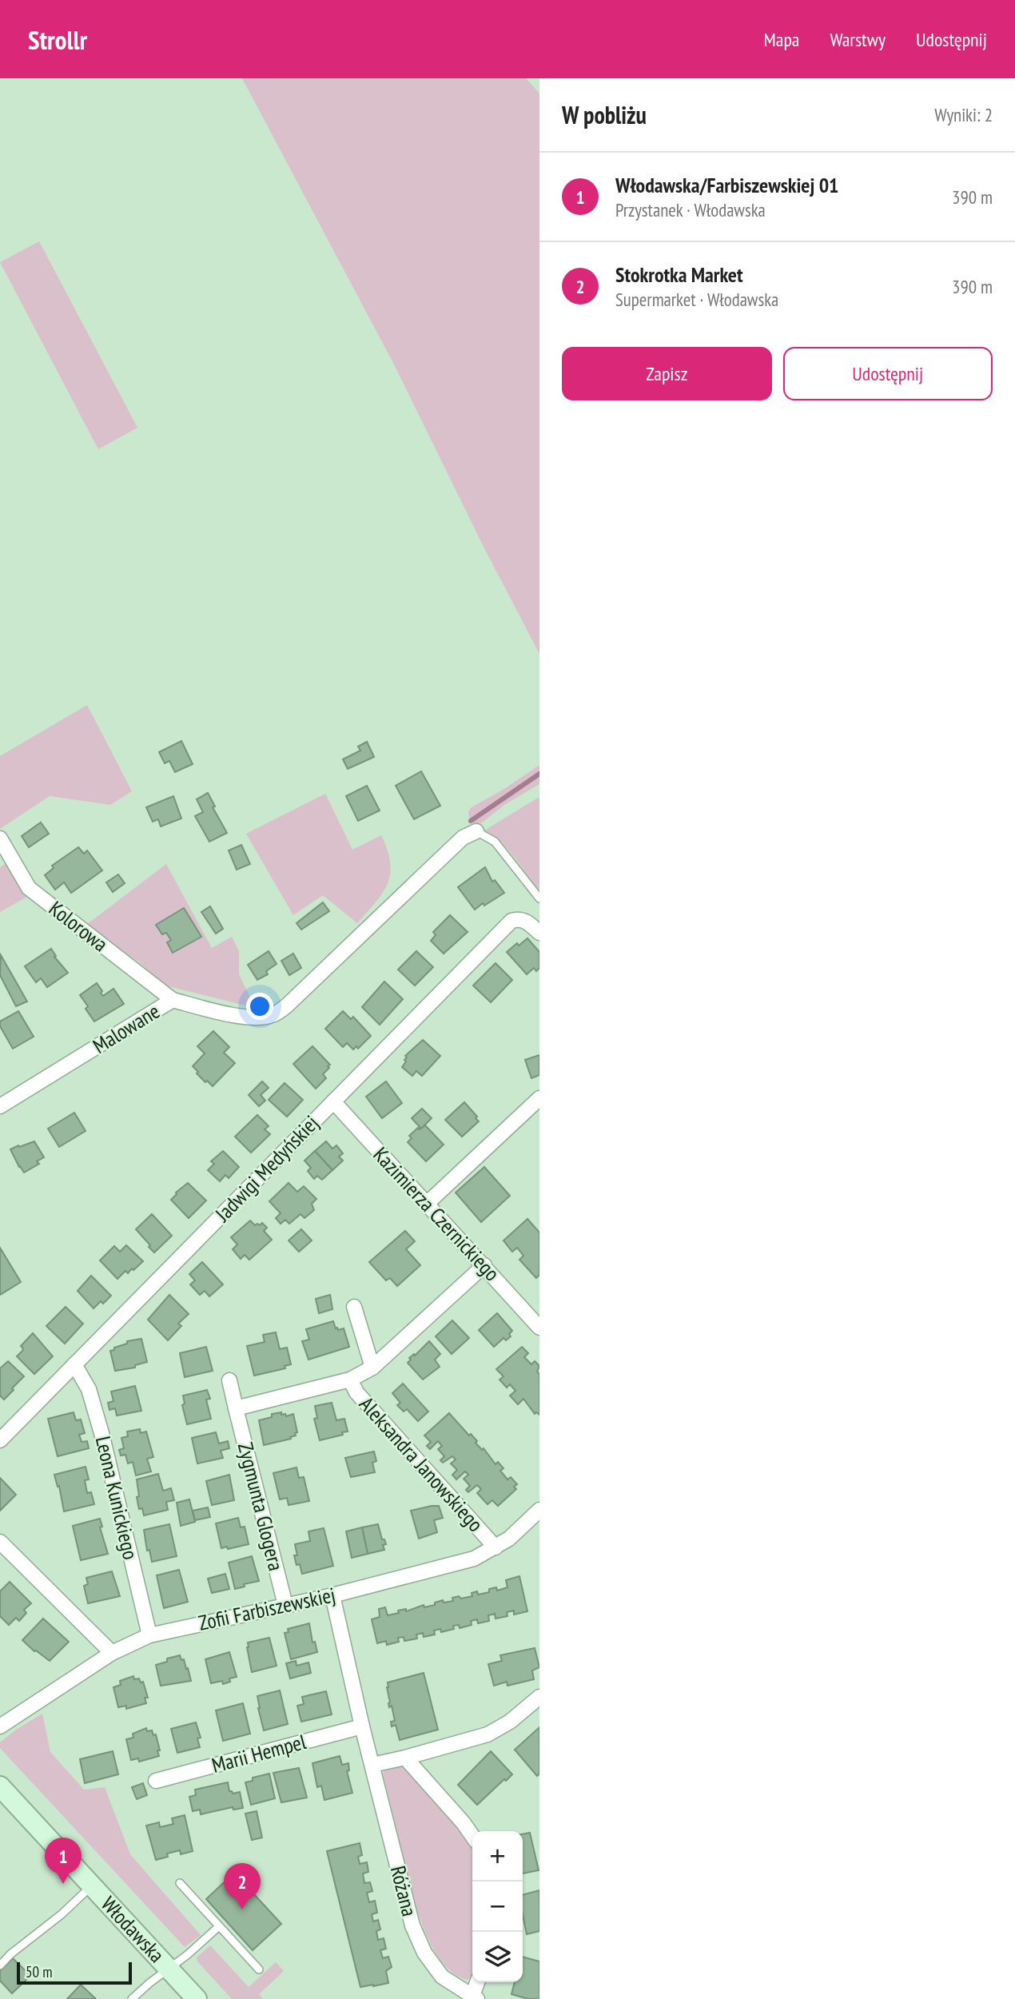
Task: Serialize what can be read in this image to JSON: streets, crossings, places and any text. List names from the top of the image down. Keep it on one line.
{"streets":{"main road":["Włodawska"],"street":["Kolorowa","Malowane","Jadwigi Medyńskiej","Kazimierza Czernickiego","Aleksandra Janowskiego","Leona Kunickiego","Zygmunta Glogera","Zofii Farbiszewskiej","Marii Hempel","Różana"]},"crossings":[["Kolorowa","Malowane"],["Jadwigi Medyńskiej","Kazimierza Czernickiego"],["Jadwigi Medyńskiej","Leona Kunickiego"],["Aleksandra Janowskiego","Zofii Farbiszewskiej"],["Leona Kunickiego","Zofii Farbiszewskiej"],["Zygmunta Glogera","Zofii Farbiszewskiej"],["Zofii Farbiszewskiej","Różana"],["Marii Hempel","Różana"]],"scale_bar":"50 m","page":{"header":"Strollr","nav":["Mapa","Warstwy","Udostępnij"],"heading":["W pobliżu","Wyniki: 2"],"list":[{"mark":"1","name":"Włodawska/Farbiszewskiej 01","note":"Przystanek · Włodawska","value":"390 m"},{"mark":"2","name":"Stokrotka Market","note":"Supermarket · Włodawska","value":"390 m"}],"buttons":["Zapisz","Udostępnij"],"map_buttons":["+","−"],"pins":["1","2"],"scale":"50 m"}}
